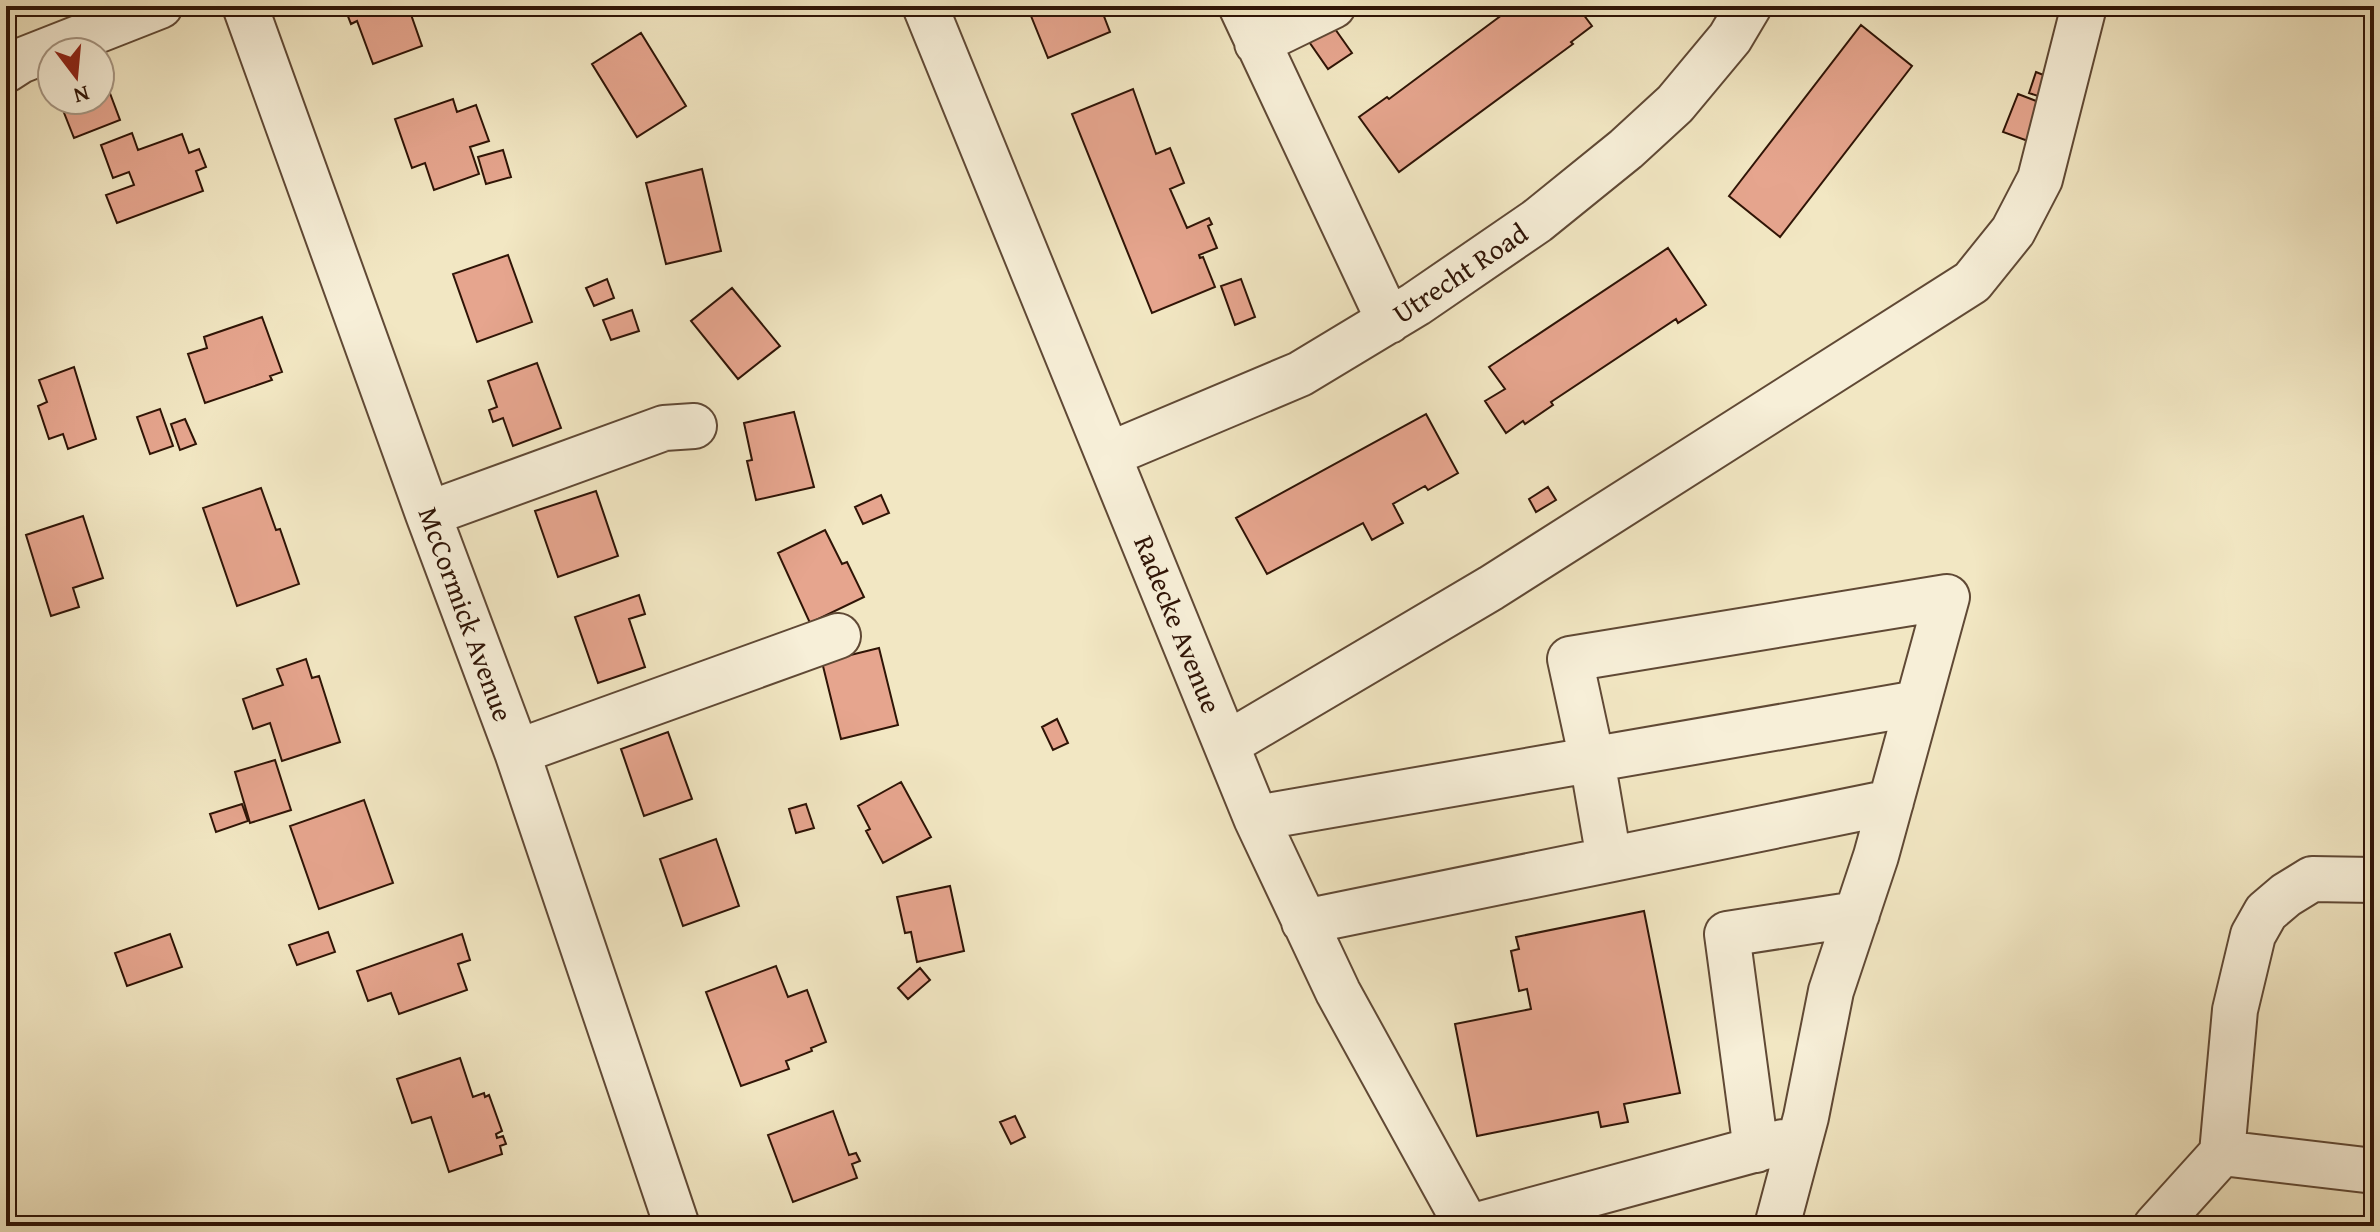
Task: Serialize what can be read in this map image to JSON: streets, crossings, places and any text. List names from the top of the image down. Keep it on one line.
{"streets":{"street":["Utrecht Road","McCormick Avenue","Radecke Avenue"]},"crossings":[["Utrecht Road","Radecke Avenue"]],"north":"bottom"}
